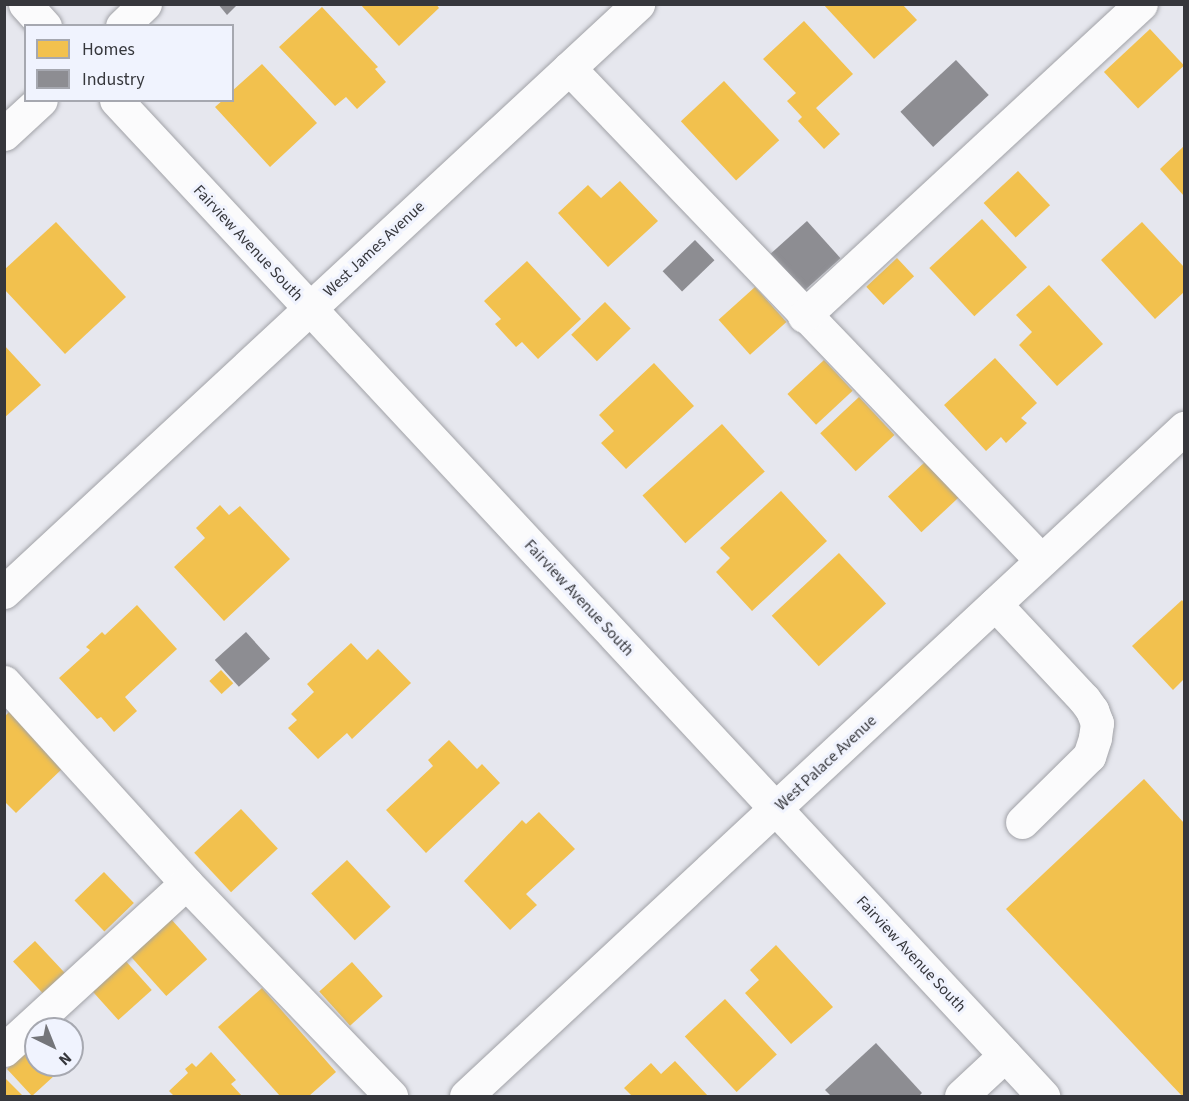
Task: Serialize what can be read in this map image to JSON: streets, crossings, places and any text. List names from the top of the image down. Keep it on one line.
{"streets":{"street":["Fairview Avenue South","West James Avenue","West Palace Avenue"]},"crossings":[["Fairview Avenue South","West James Avenue"],["Fairview Avenue South","West Palace Avenue"]],"legend":["Homes","Industry"],"north":"bottom right"}
